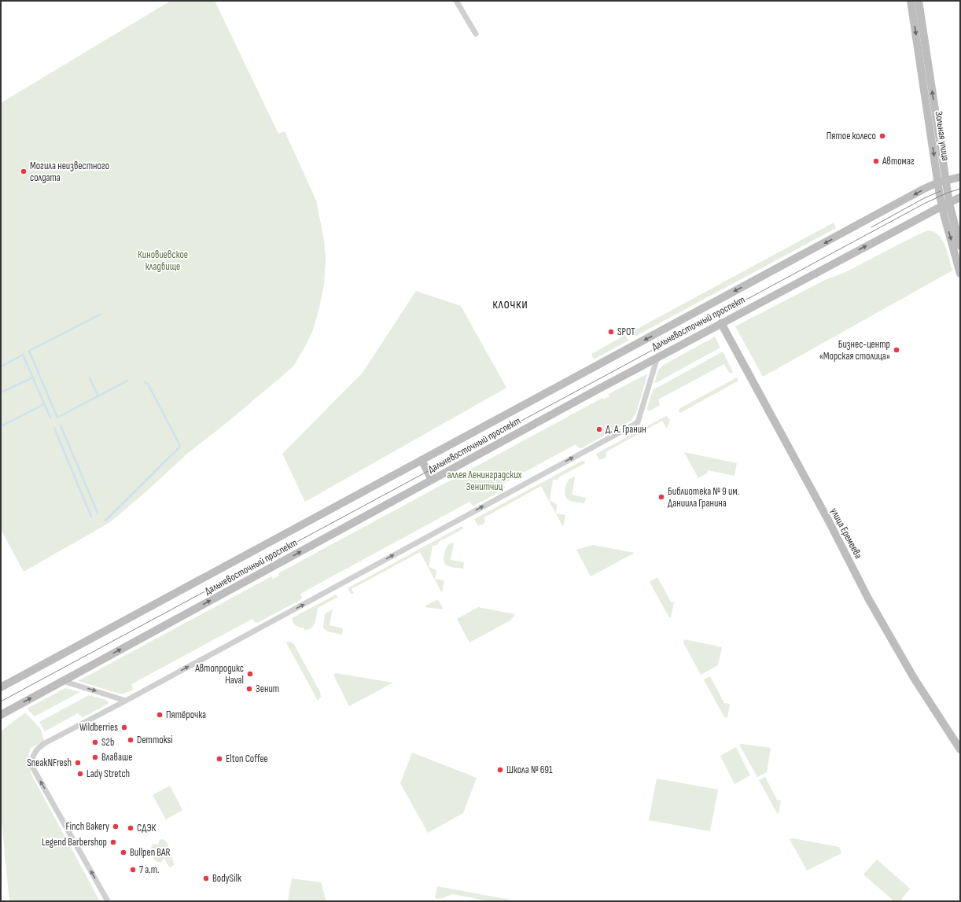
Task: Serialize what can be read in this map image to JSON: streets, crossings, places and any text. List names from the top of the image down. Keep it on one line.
{"streets":{"main road":["Зольная улица","Дальневосточный проспект","улица Еремеева"]},"crossings":[["Зольная улица","Дальневосточный проспект"],["Дальневосточный проспект","улица Еремеева"]],"districts":["КЛОЧКИ"],"parks":["Киновиевское кладбище","аллея Ленинградских Зенитчиц"],"places":["Пятое колесо","Автомаг","Могила неизвестного солдата","SPOT","Бизнес-центр «Морская столица»","Д. А. Гранин","Библиотека № 9 им. Даниила Гранина","Автопродикс Haval","Зенит","Пятёрочка","Wildberries","Demmoksi","S2b","Влаваше","Elton Coffee","SneakNFresh","Школа № 691","Lady Stretch","Finch Bakery","СДЭК","Legend Barbershop","Bullpen BAR","7 a.m.","BodySilk"]}
